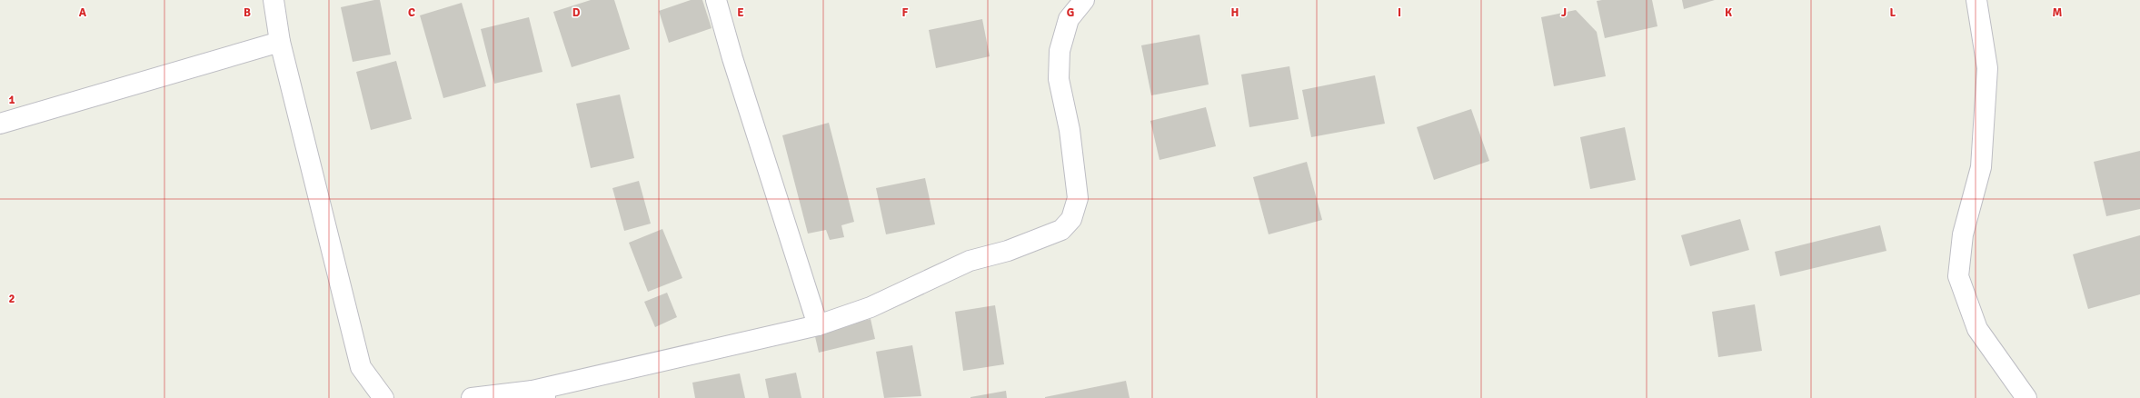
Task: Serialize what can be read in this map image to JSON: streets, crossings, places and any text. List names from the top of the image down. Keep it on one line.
{"grid":{"columns":["A","B","C","D","E","F","G","H","I","J","K","L","M"],"rows":["1","2"]}}
